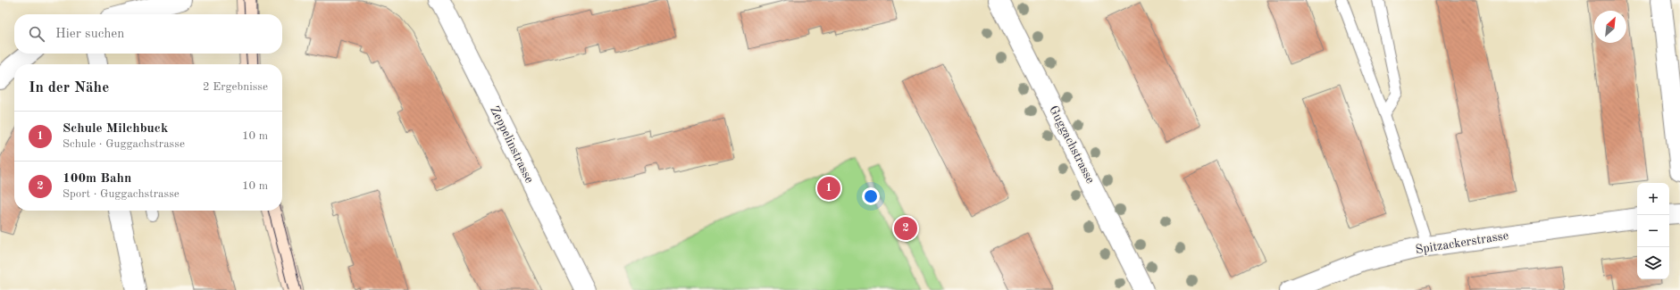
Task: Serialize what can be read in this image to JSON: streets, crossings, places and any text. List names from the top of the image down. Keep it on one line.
{"streets":{"street":["Zeppelinstrasse","Guggachstrasse","Spitzackerstrasse"]},"north":"top right","page":{"search":"Hier suchen","heading":["In der Nähe","2 Ergebnisse"],"list":[{"mark":"1","name":"Schule Milchbuck","note":"Schule · Guggachstrasse","value":"10 m"},{"mark":"2","name":"100m Bahn","note":"Sport · Guggachstrasse","value":"10 m"}],"pins":["1","2"],"map_buttons":["+","−"]}}
